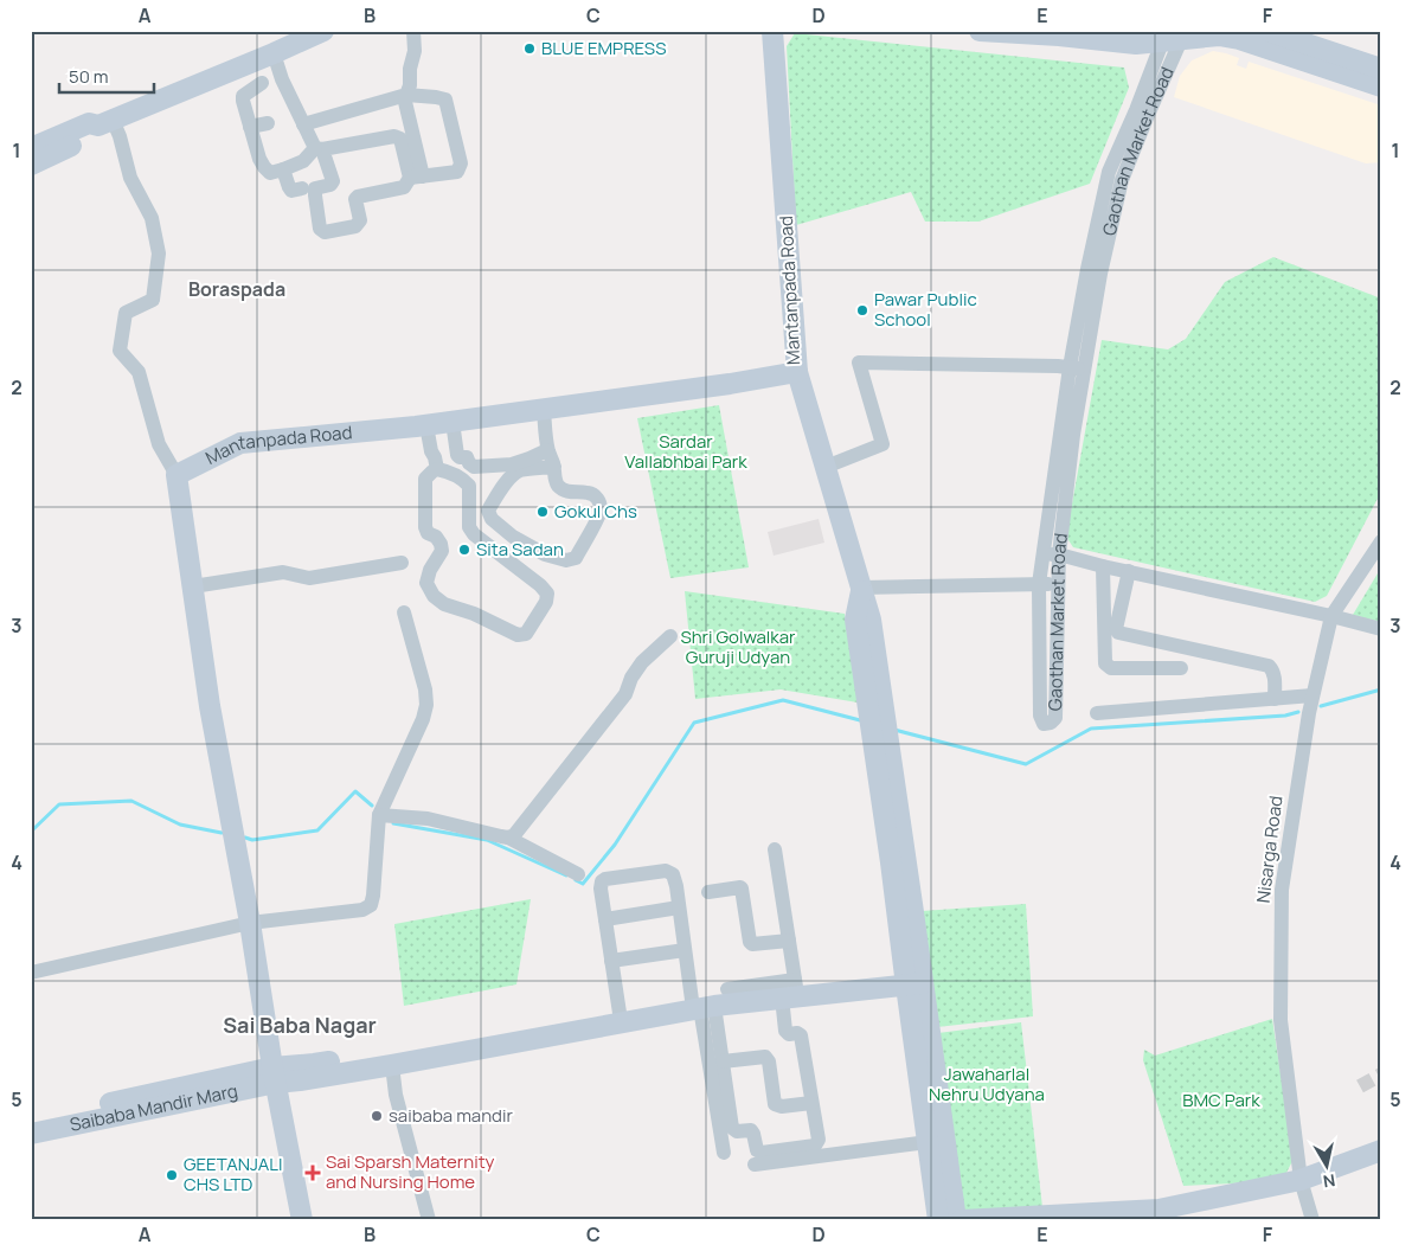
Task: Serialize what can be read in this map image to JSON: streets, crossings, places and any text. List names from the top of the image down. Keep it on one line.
{"streets":{"street":["Gaothan Market Road","Mantanpada Road","Nisarga Road","Saibaba Mandir Marg"]},"districts":["Boraspada","Sai Baba Nagar"],"parks":["Sardar Vallabhbai Park","Shri Golwalkar Guruji Udyan","Jawaharlal Nehru Udyana","BMC Park"],"places":{"other":["BLUE EMPRESS","Pawar Public School","Gokul Chs","Sita Sadan","saibaba mandir","GEETANJALI CHS LTD"],"health":["Sai Sparsh Maternity and Nursing Home"]},"scale_bar":"50 m","north":"bottom","grid":{"columns":["A","B","C","D","E","F"],"rows":["1","2","3","4","5"]}}
